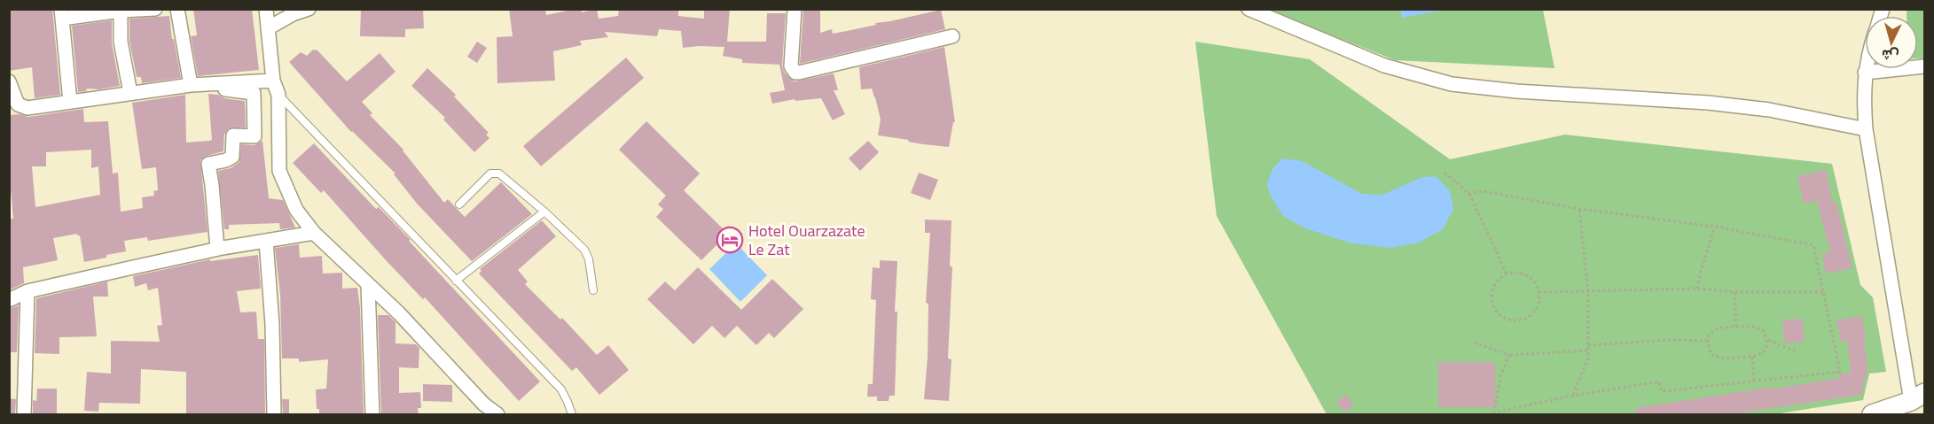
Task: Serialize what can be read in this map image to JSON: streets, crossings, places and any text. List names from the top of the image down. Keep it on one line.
{"places":{"hotel":["Hotel Ouarzazate Le Zat"]},"north":"bottom"}
